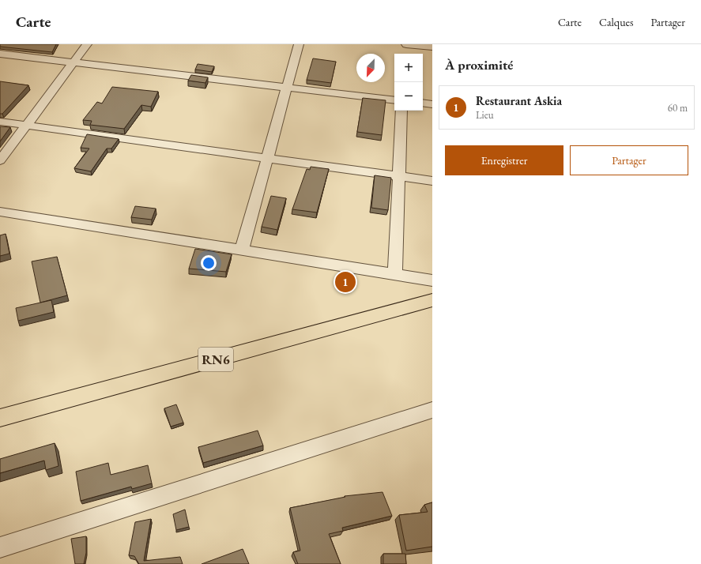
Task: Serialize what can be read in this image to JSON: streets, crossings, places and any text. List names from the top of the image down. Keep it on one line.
{"streets":{"main road":["RN6"]},"north":"bottom left","page":{"header":"Carte","nav":["Carte","Calques","Partager"],"heading":"À proximité","map_buttons":["+","−"],"list":[{"mark":"1","name":"Restaurant Askia","note":"Lieu","value":"60 m"}],"buttons":["Enregistrer","Partager"],"pins":"1"}}
